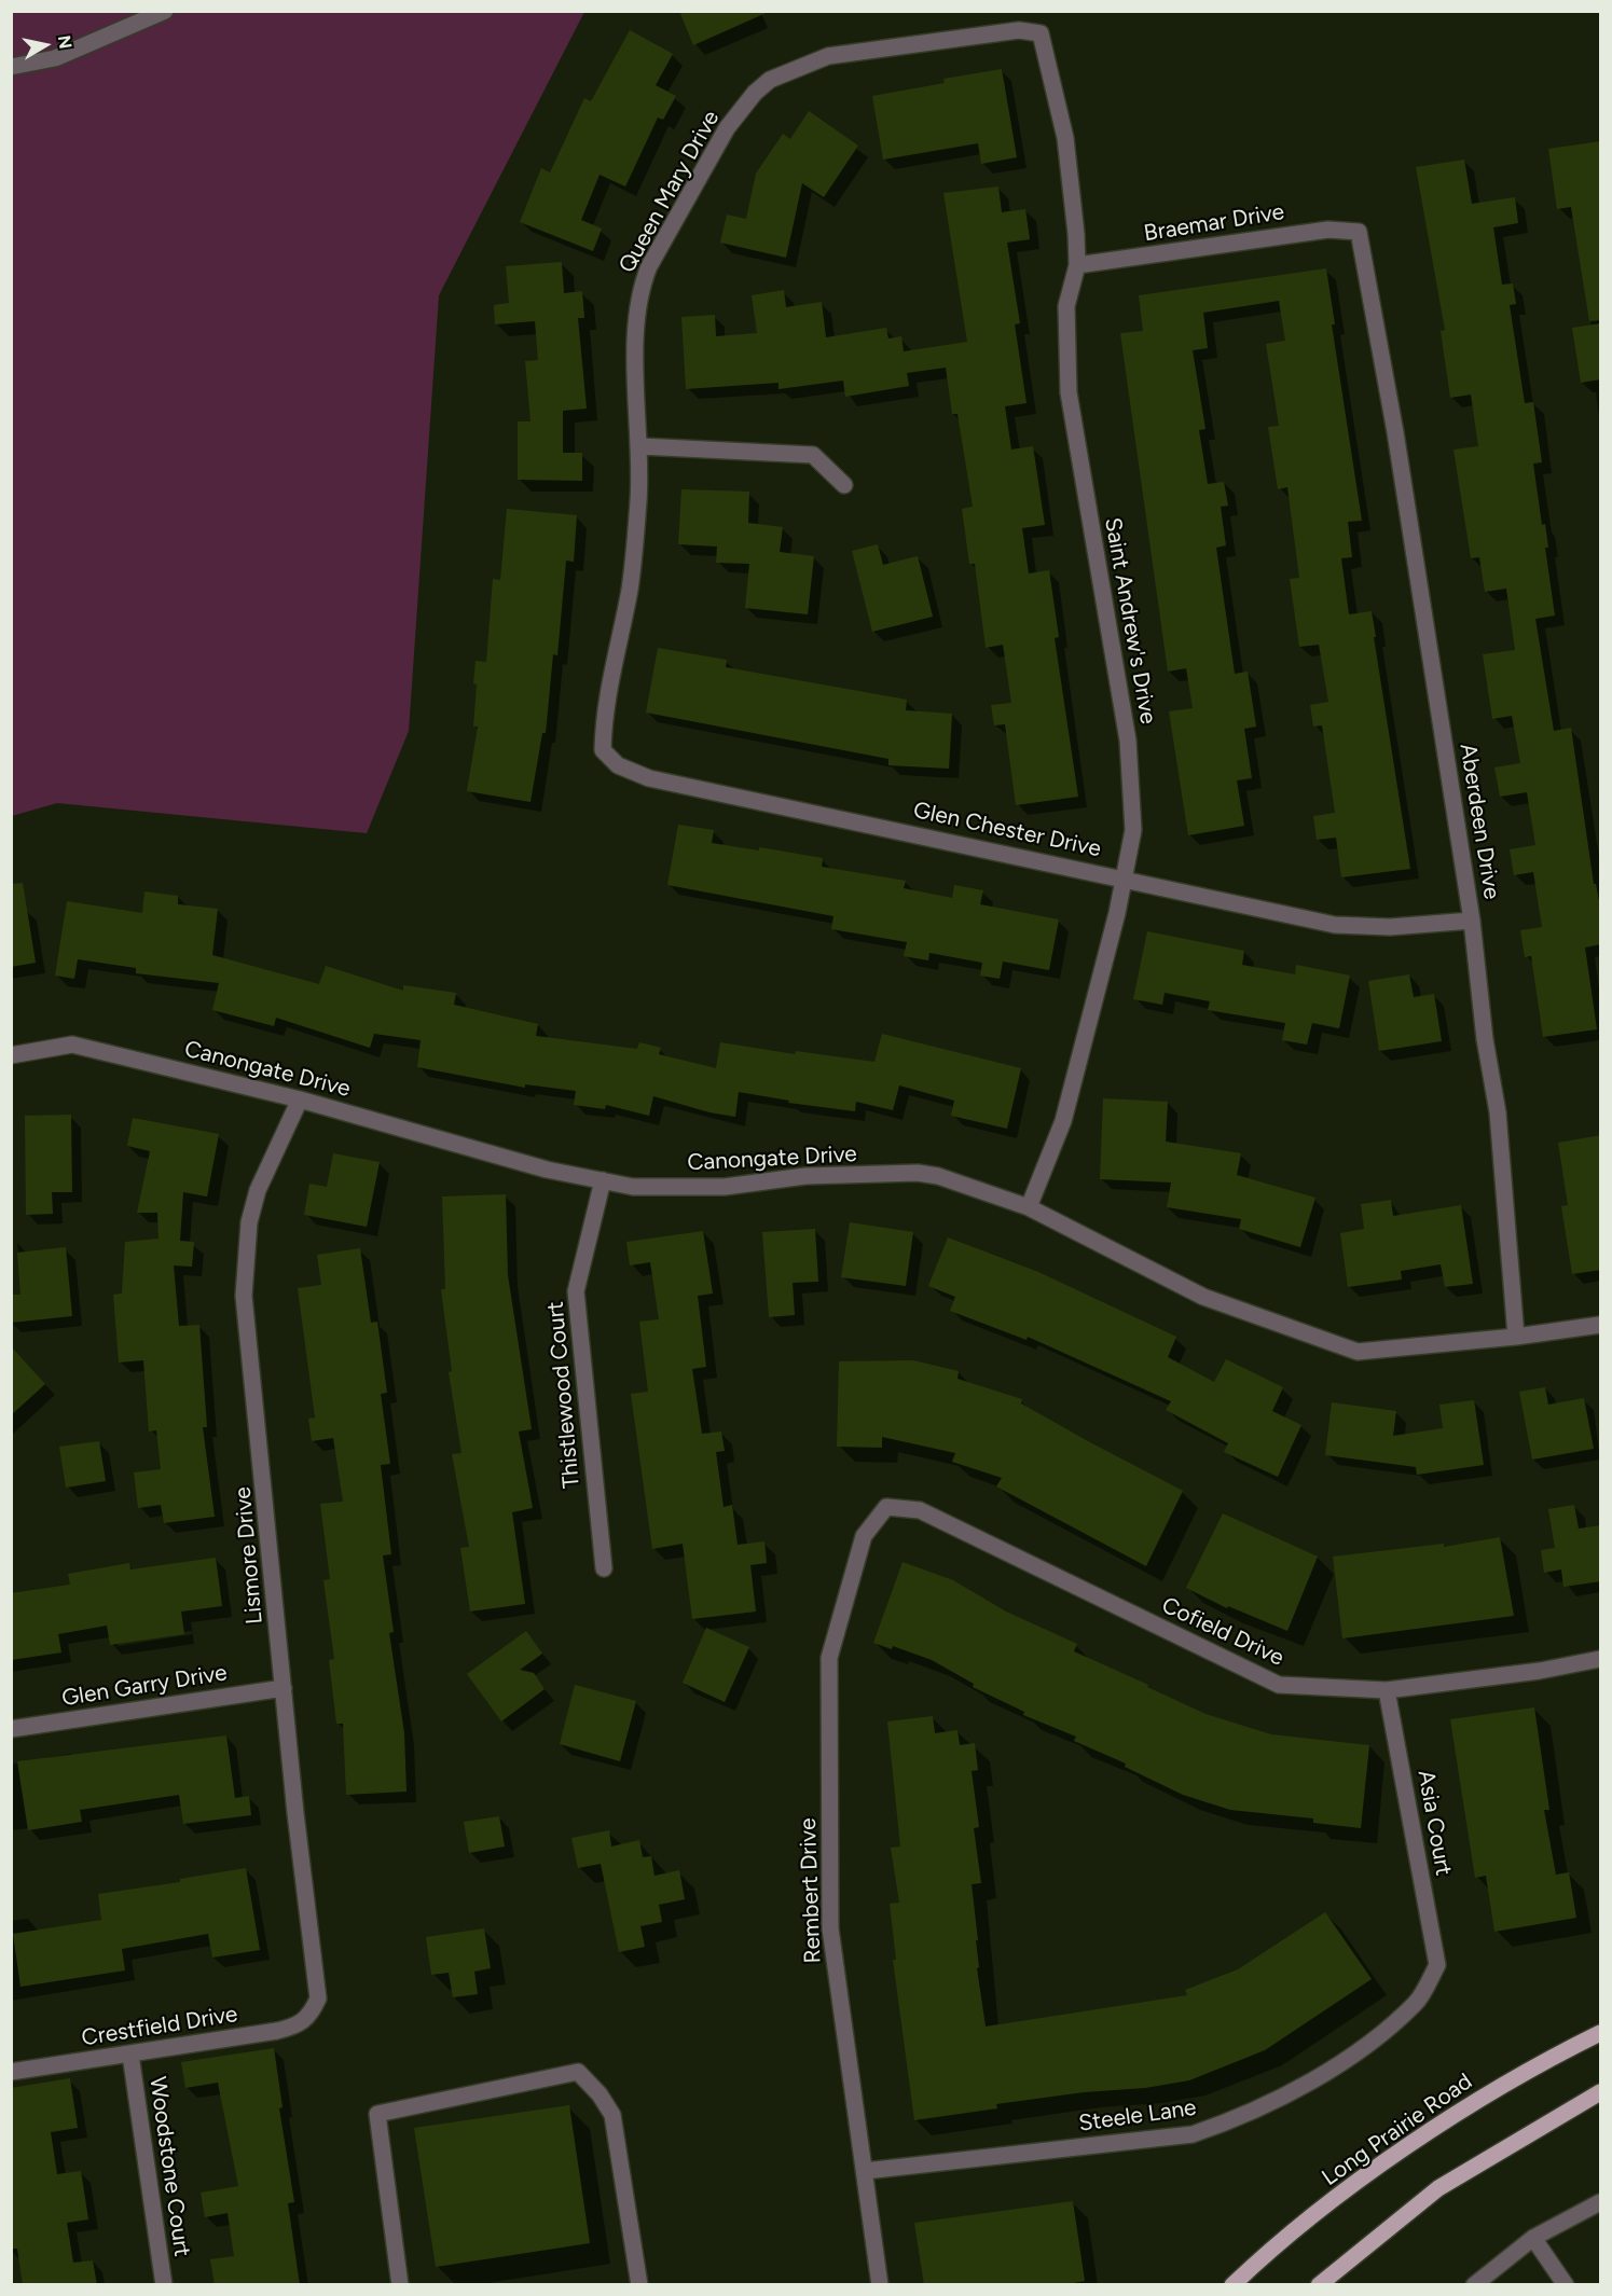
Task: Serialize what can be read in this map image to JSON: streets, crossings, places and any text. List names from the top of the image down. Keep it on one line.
{"streets":{"main road":["Long Prairie Road"],"street":["Queen Mary Drive","Braemar Drive","Saint Andrew's Drive","Aberdeen Drive","Glen Chester Drive","Canongate Drive","Thistlewood Court","Lismore Drive","Cofield Drive","Glen Garry Drive","Asia Court","Rembert Drive","Crestfield Drive","Steele Lane","Woodstone Court"]},"crossings":[["Queen Mary Drive","Saint Andrew's Drive"],["Queen Mary Drive","Glen Chester Drive"],["Braemar Drive","Saint Andrew's Drive"],["Braemar Drive","Aberdeen Drive"],["Saint Andrew's Drive","Glen Chester Drive"],["Saint Andrew's Drive","Canongate Drive"],["Aberdeen Drive","Glen Chester Drive"],["Aberdeen Drive","Canongate Drive"],["Canongate Drive","Thistlewood Court"],["Canongate Drive","Lismore Drive"],["Lismore Drive","Glen Garry Drive"],["Lismore Drive","Crestfield Drive"],["Cofield Drive","Asia Court"],["Cofield Drive","Rembert Drive"],["Asia Court","Steele Lane"],["Rembert Drive","Steele Lane"],["Crestfield Drive","Woodstone Court"]],"north":"right"}
